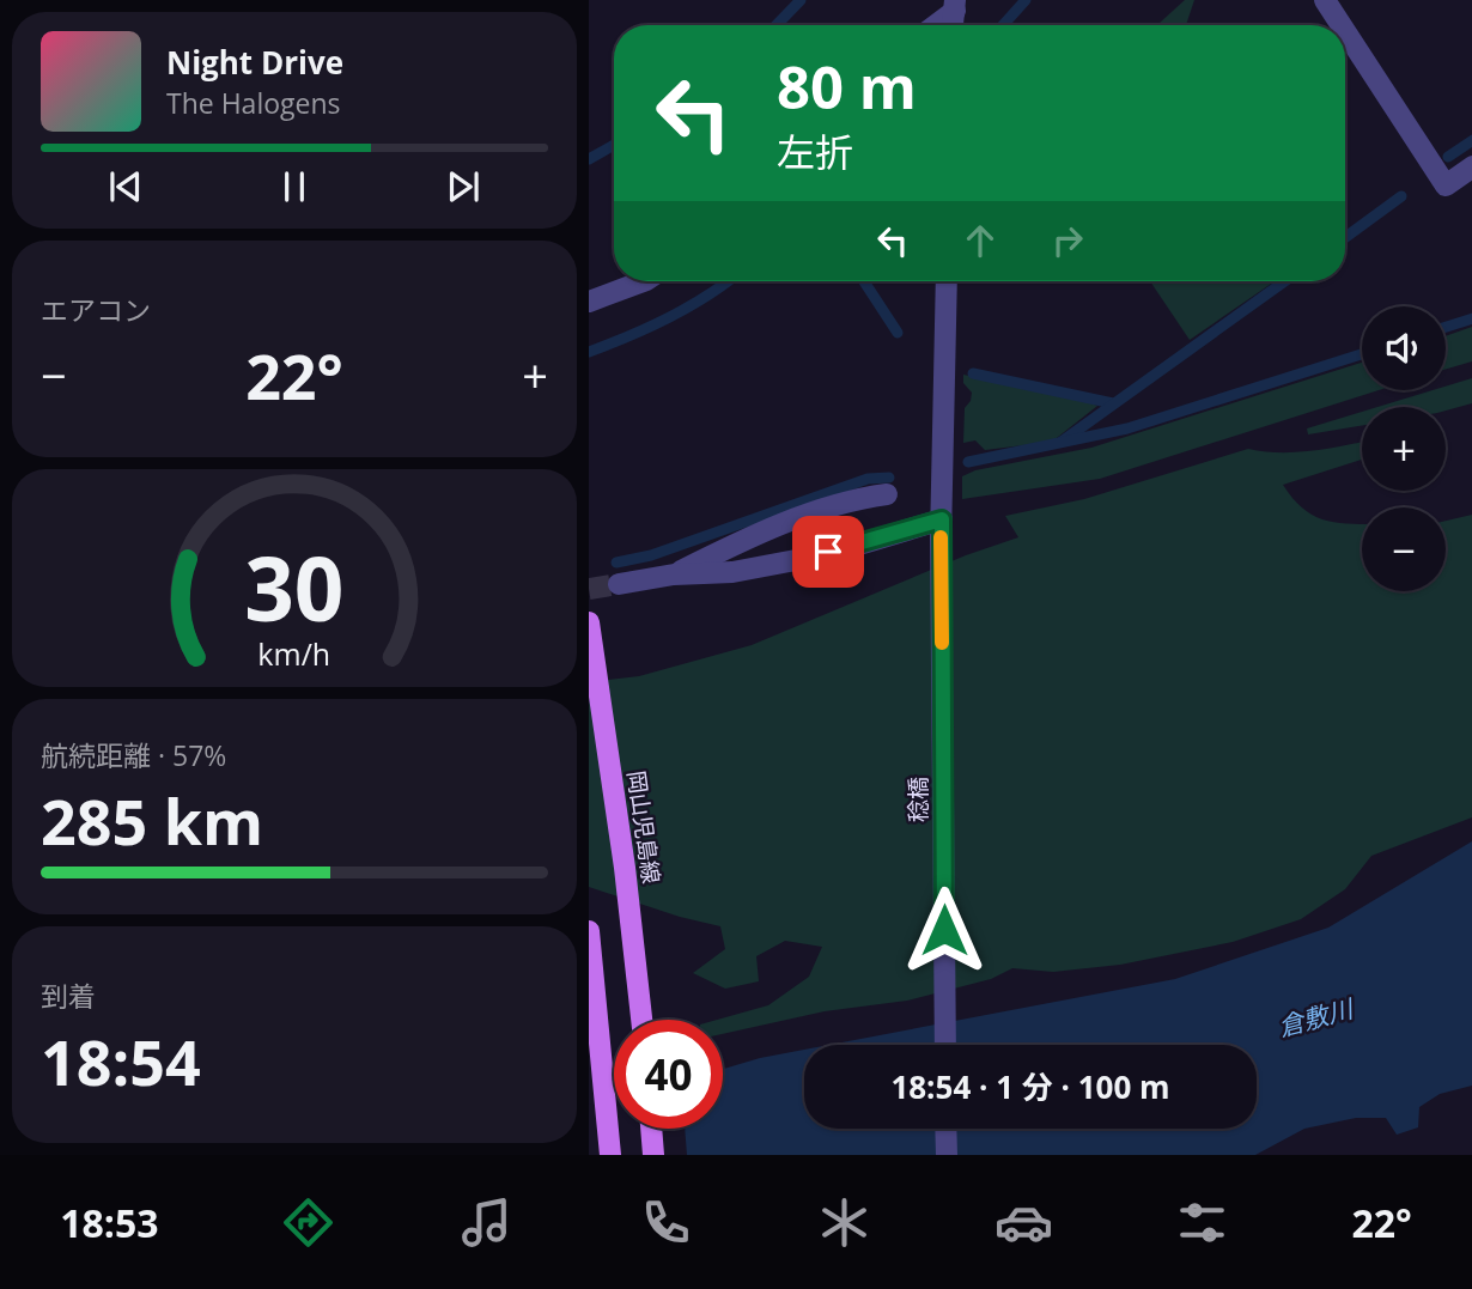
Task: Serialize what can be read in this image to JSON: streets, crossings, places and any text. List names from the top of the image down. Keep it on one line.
{"streets":{"main road":["岡山児島線"],"street":["稔橋"]},"water":["倉敷川"],"page":{"turn":["80 m","左折"],"song":["Night Drive","The Halogens"],"tile":["エアコン",["航続距離 · 57%","285 km"],["到着","18:54"]],"map_buttons":["+","−"],"heat":["−","22°","+"],"limit":"40","trip":"18:54 · 1 分 · 100 m","tabs":["18:53","22°"],"gauge":["30","km/h"]}}
